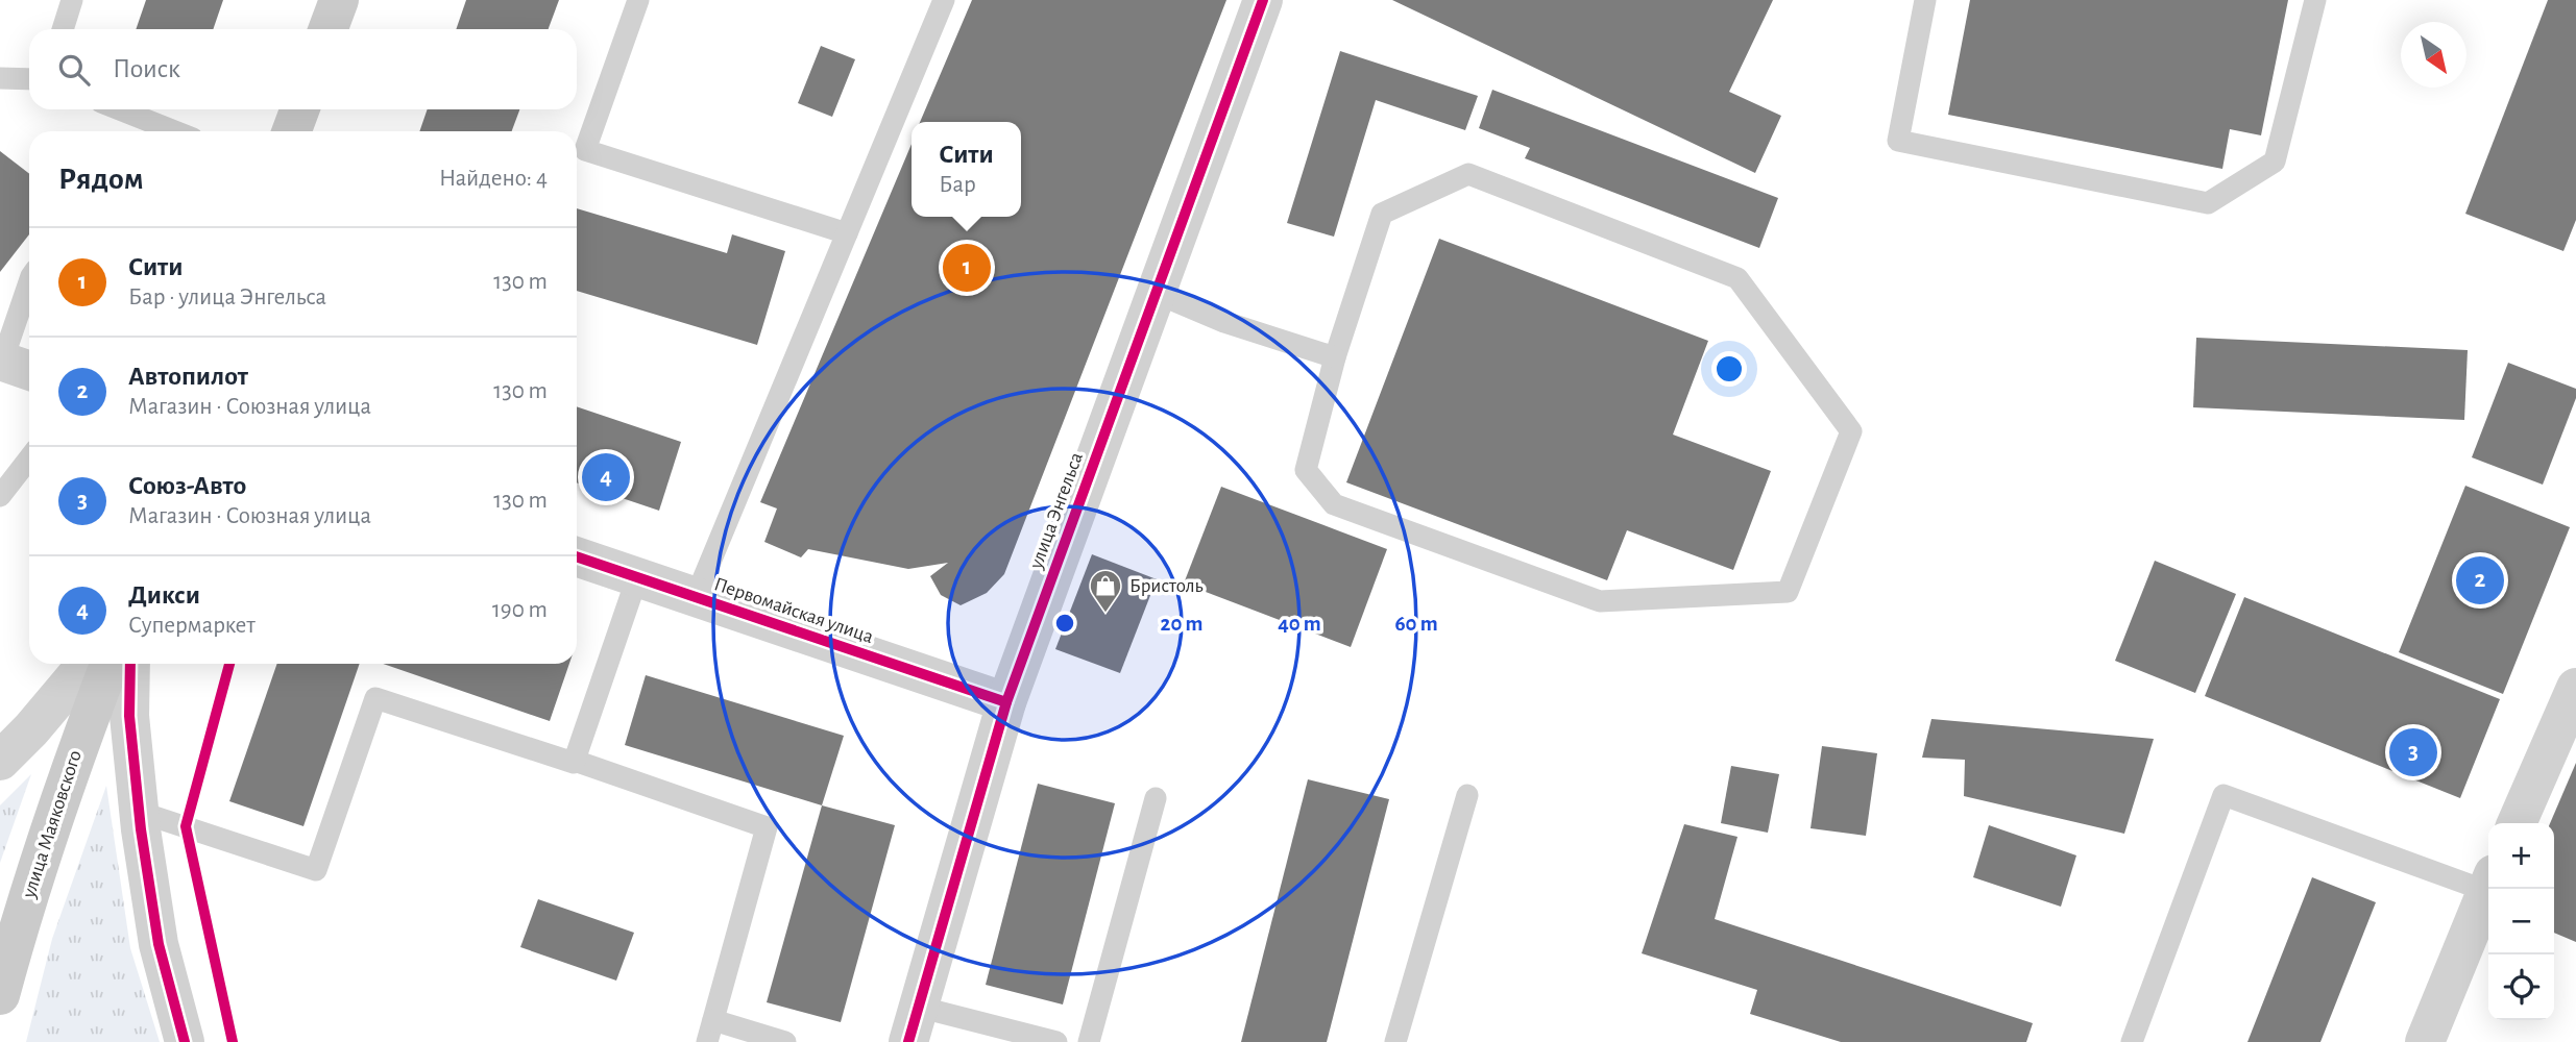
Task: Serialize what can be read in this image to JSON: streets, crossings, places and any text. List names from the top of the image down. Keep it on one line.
{"streets":{"main road":["улица Маяковского"],"street":["улица Энгельса","Первомайская улица"]},"crossings":[["улица Энгельса","Первомайская улица"]],"places":{"shop":["Бристоль"]},"north":"bottom right","page":{"search":"Поиск","popup":["Сити","Бар"],"heading":["Рядом","Найдено: 4"],"list":[{"mark":"1","name":"Сити","note":"Бар · улица Энгельса","value":"130 m"},{"mark":"2","name":"Автопилот","note":"Магазин · Союзная улица","value":"130 m"},{"mark":"3","name":"Союз-Авто","note":"Магазин · Союзная улица","value":"130 m"},{"mark":"4","name":"Дикси","note":"Супермаркет","value":"190 m"}],"pins":["1","4","2","3"],"map_buttons":["+","−"]},"rings":["20 m","40 m","60 m"]}
